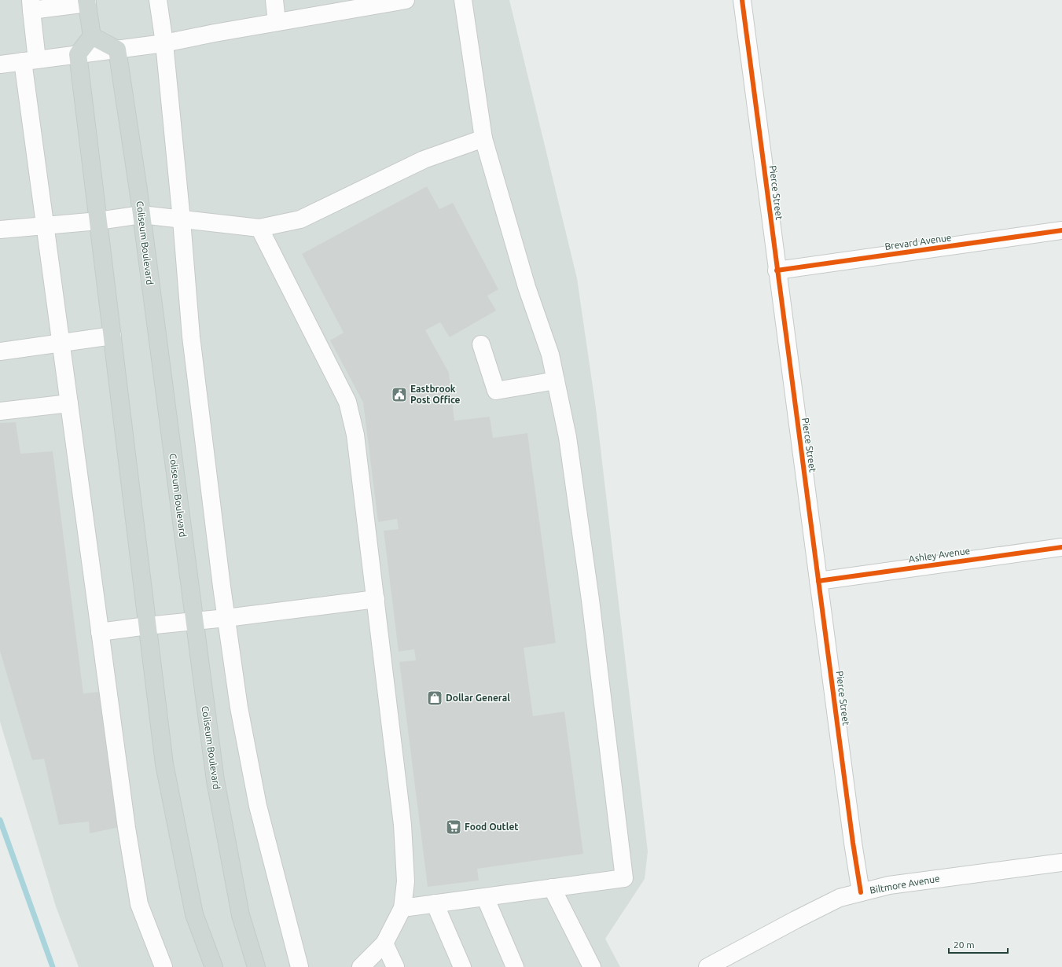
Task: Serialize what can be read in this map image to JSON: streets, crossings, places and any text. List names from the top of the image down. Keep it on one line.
{"streets":{"main road":["Coliseum Boulevard"],"street":["Pierce Street","Brevard Avenue","Ashley Avenue","Biltmore Avenue"]},"crossings":[["Pierce Street","Brevard Avenue"],["Pierce Street","Ashley Avenue"],["Pierce Street","Biltmore Avenue"]],"places":{"public building":["Eastbrook Post Office"],"shop":["Dollar General"],"supermarket":["Food Outlet"]},"scale_bar":"20 m"}
